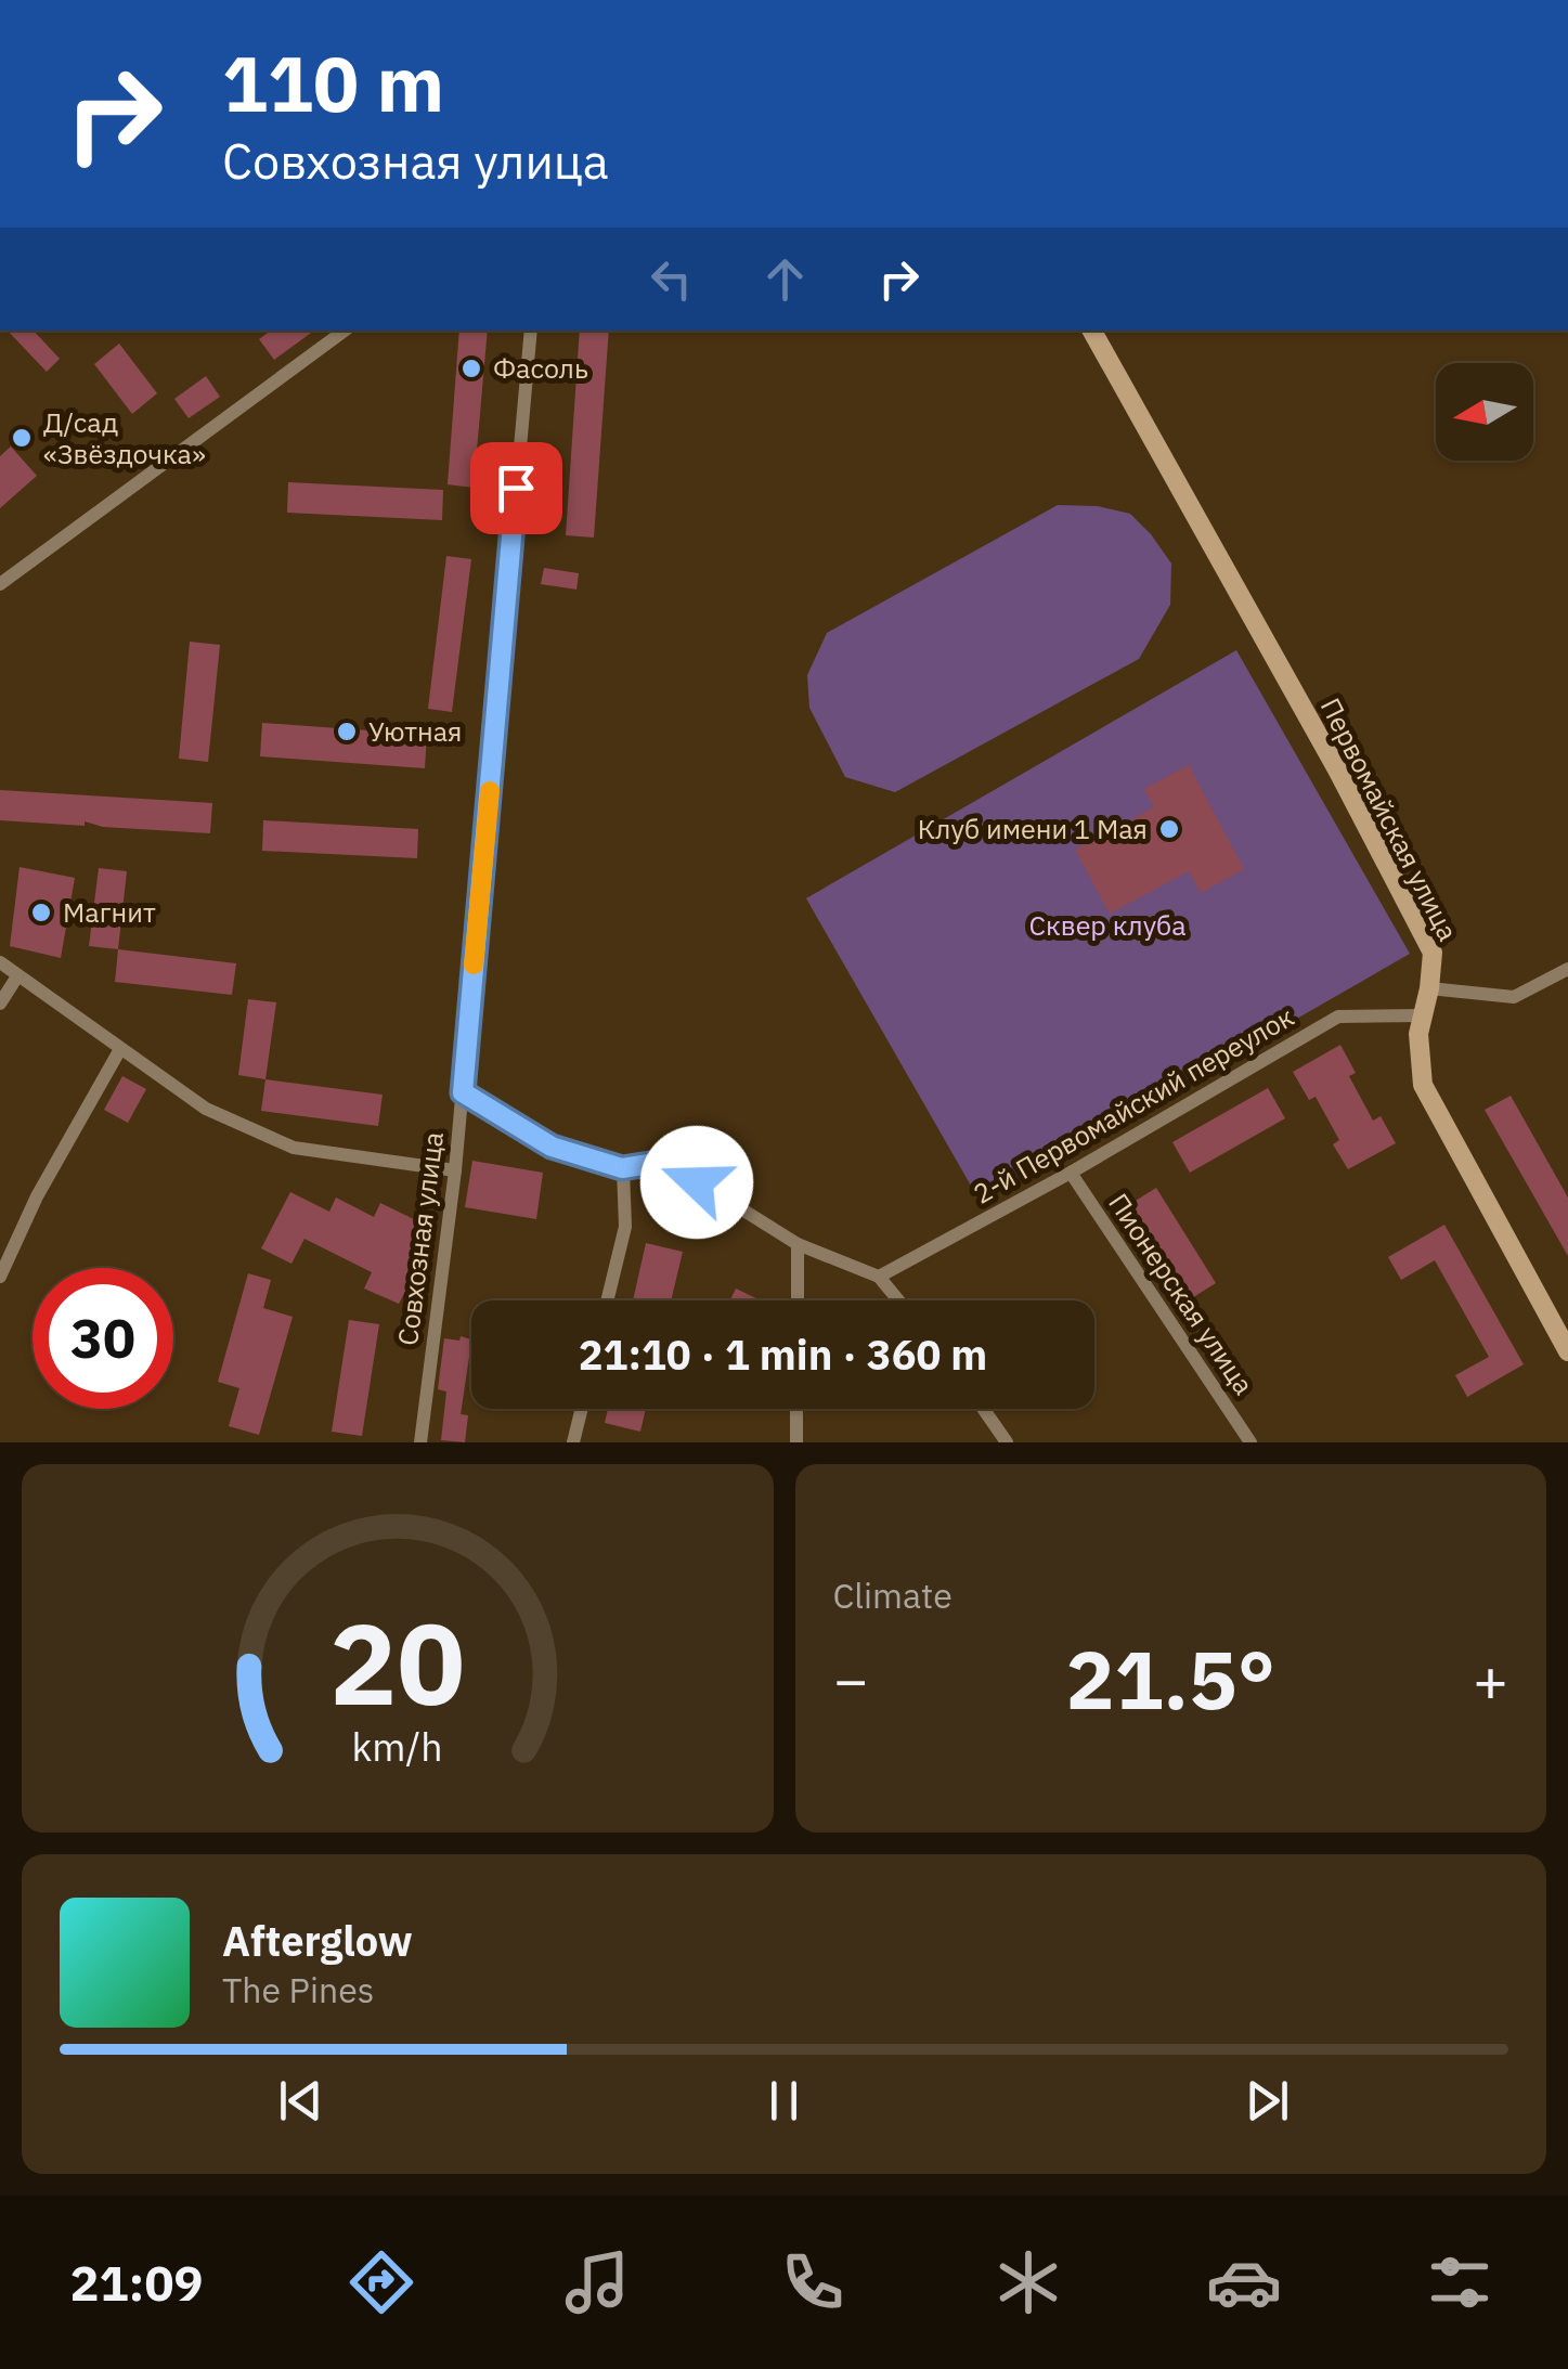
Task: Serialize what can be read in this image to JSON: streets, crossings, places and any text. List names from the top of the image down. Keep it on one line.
{"streets":{"street":["Первомайская улица","2-й Первомайский переулок","Совхозная улица","Пионерская улица"]},"crossings":[["Первомайская улица","2-й Первомайский переулок"],["2-й Первомайский переулок","Пионерская улица"]],"parks":["Сквер клуба"],"places":["Фасоль","Д/сад «Звёздочка»","Уютная","Клуб имени 1 Мая","Магнит"],"north":"left","page":{"turn":["110 m","Совхозная улица"],"limit":"30","trip":"21:10 · 1 min · 360 m","tile":"Climate","heat":["−","21.5°","+"],"song":["Afterglow","The Pines"],"tabs":"21:09","gauge":["20","km/h"]}}
